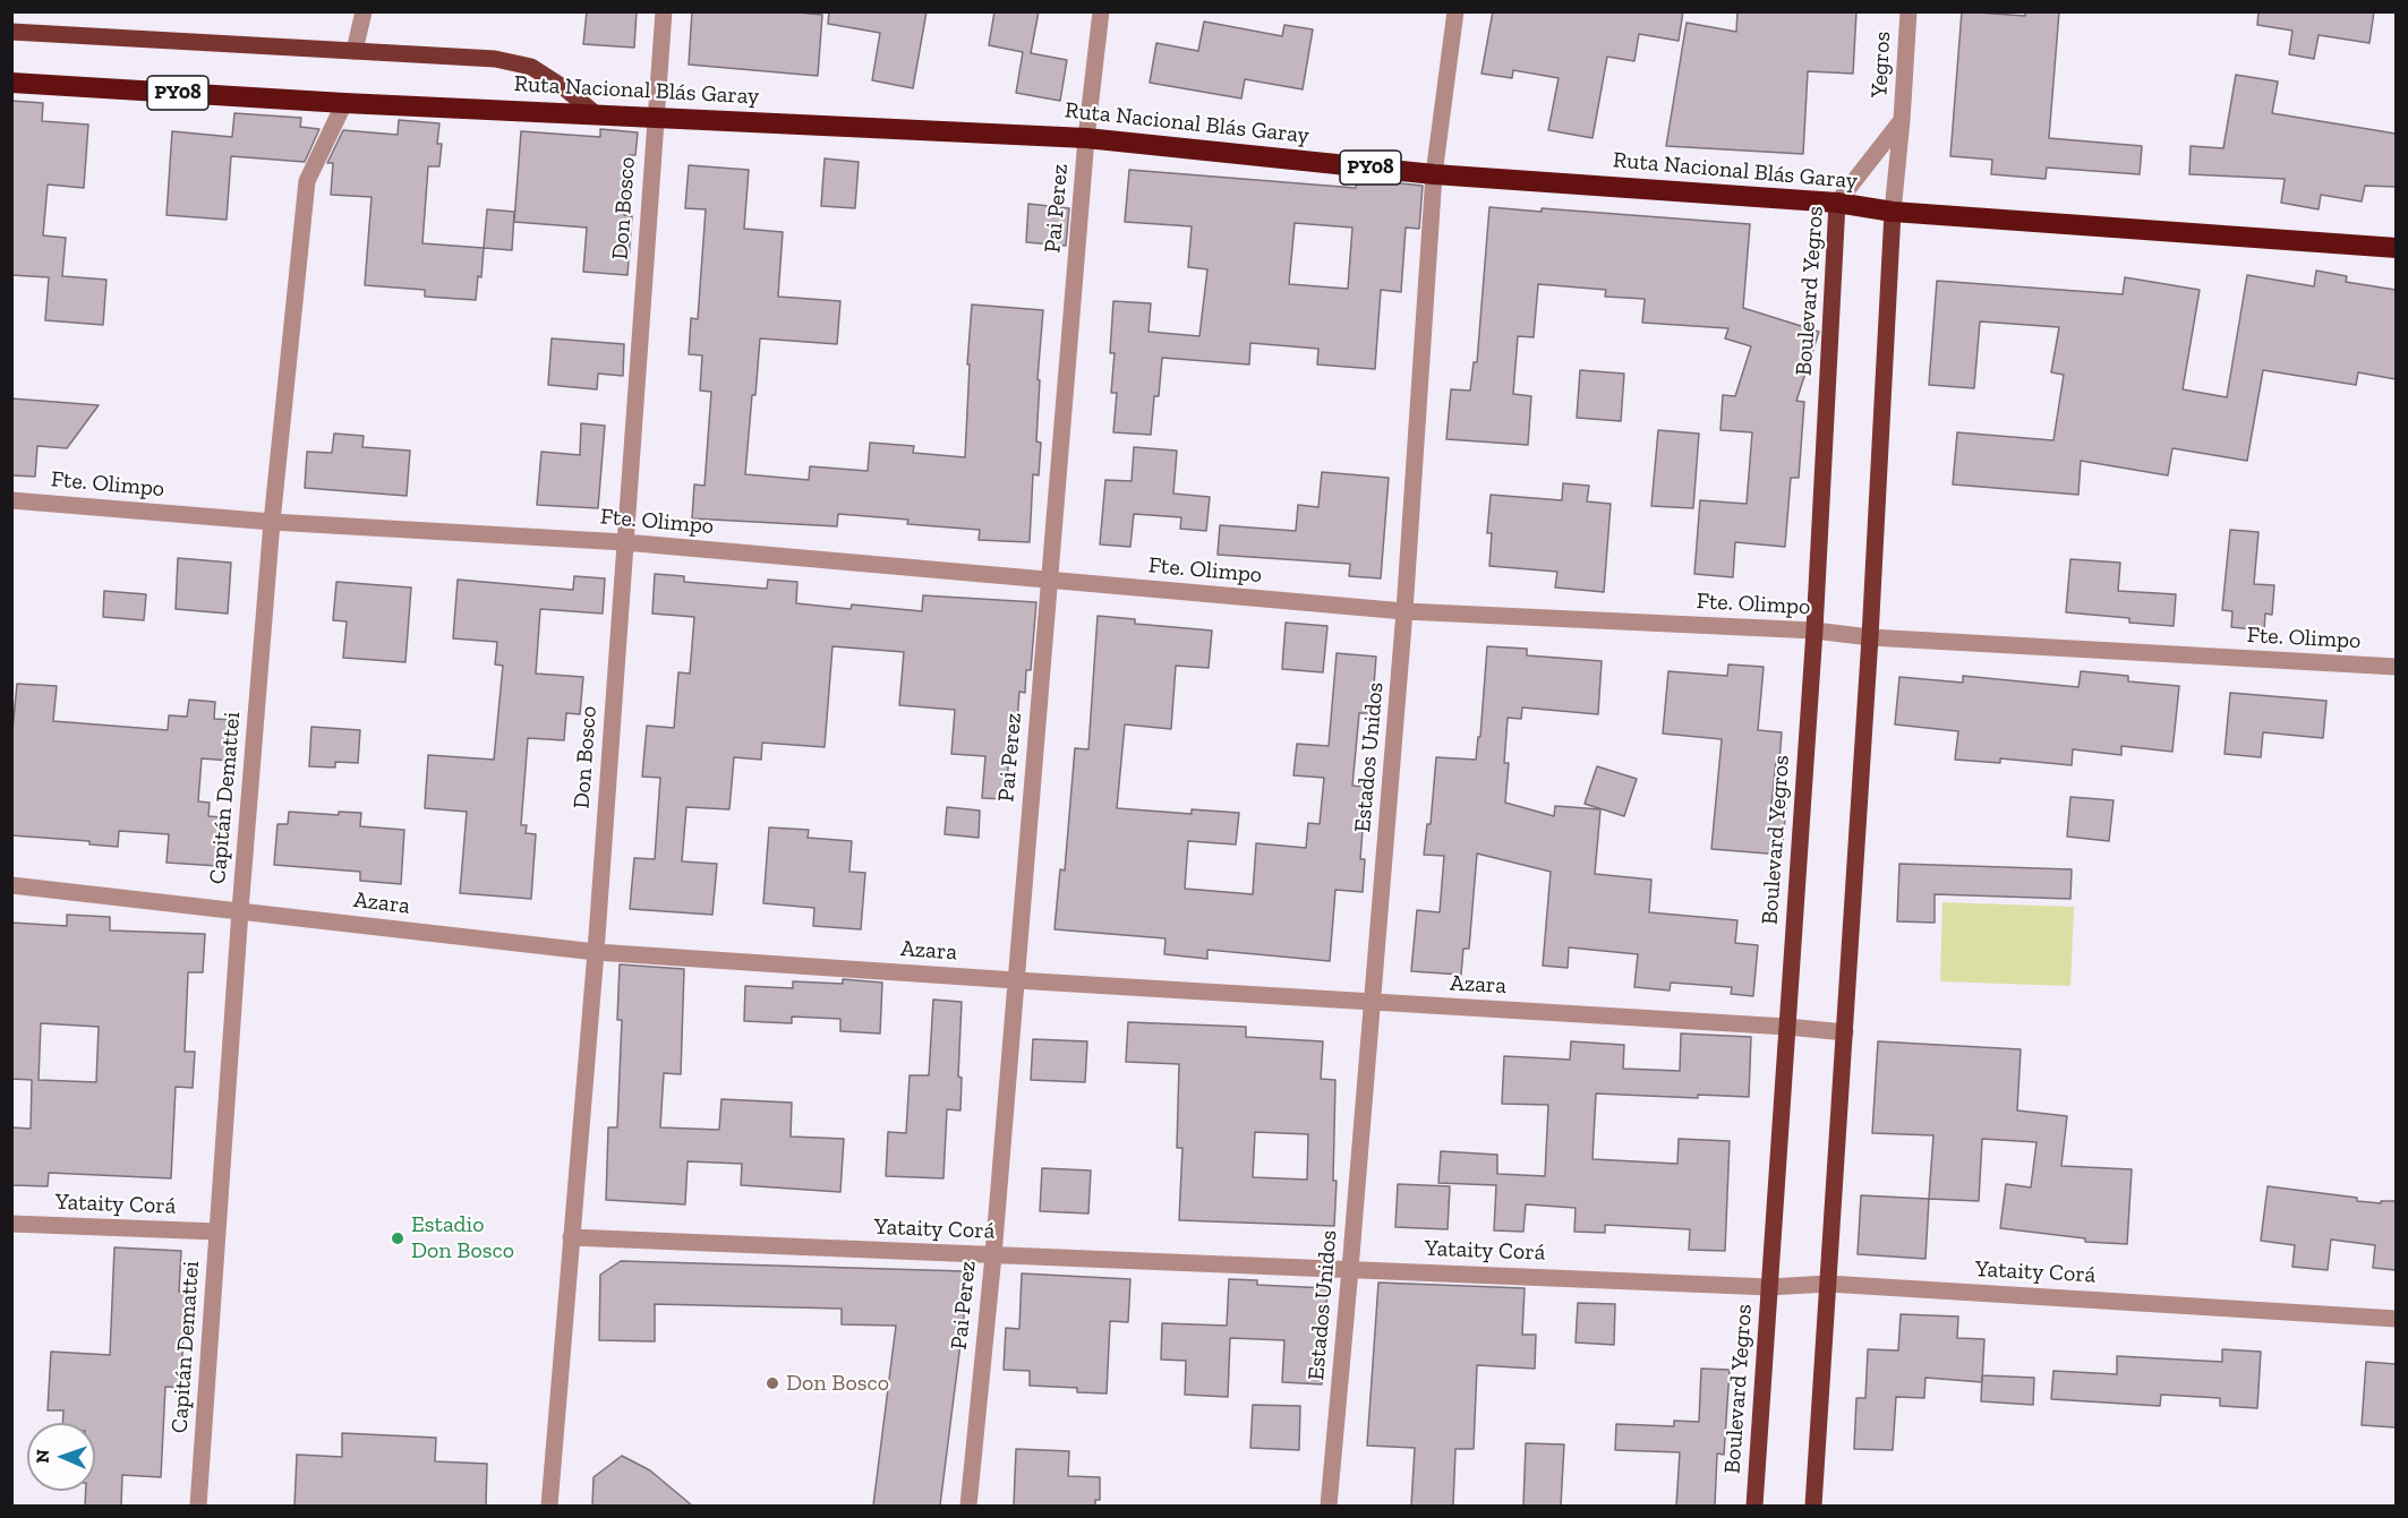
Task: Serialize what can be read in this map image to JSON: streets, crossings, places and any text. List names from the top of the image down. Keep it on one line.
{"streets":{"highway":["Ruta Nacional Blás Garay","PY08"],"main road":["Boulevard Yegros"],"street":["Yegros","Don Bosco","Pai Perez","Fte. Olimpo","Estados Unidos","Capitán Demattei","Azara","Yataity Corá"]},"crossings":[["Yegros","Boulevard Yegros"],["Ruta Nacional Blás Garay","Don Bosco"],["Ruta Nacional Blás Garay","Pai Perez"],["Ruta Nacional Blás Garay","Boulevard Yegros"],["Ruta Nacional Blás Garay","Estados Unidos"],["Ruta Nacional Blás Garay","Capitán Demattei"],["Don Bosco","Fte. Olimpo"],["Don Bosco","Azara"],["Don Bosco","Yataity Corá"],["Pai Perez","Fte. Olimpo"],["Pai Perez","Azara"],["Pai Perez","Yataity Corá"],["Boulevard Yegros","Fte. Olimpo"],["Boulevard Yegros","Azara"],["Boulevard Yegros","Yataity Corá"],["Fte. Olimpo","Estados Unidos"],["Fte. Olimpo","Capitán Demattei"],["Estados Unidos","Azara"],["Estados Unidos","Yataity Corá"],["Capitán Demattei","Azara"],["Capitán Demattei","Yataity Corá"]],"places":["Estadio Don Bosco","Don Bosco"],"north":"left"}
